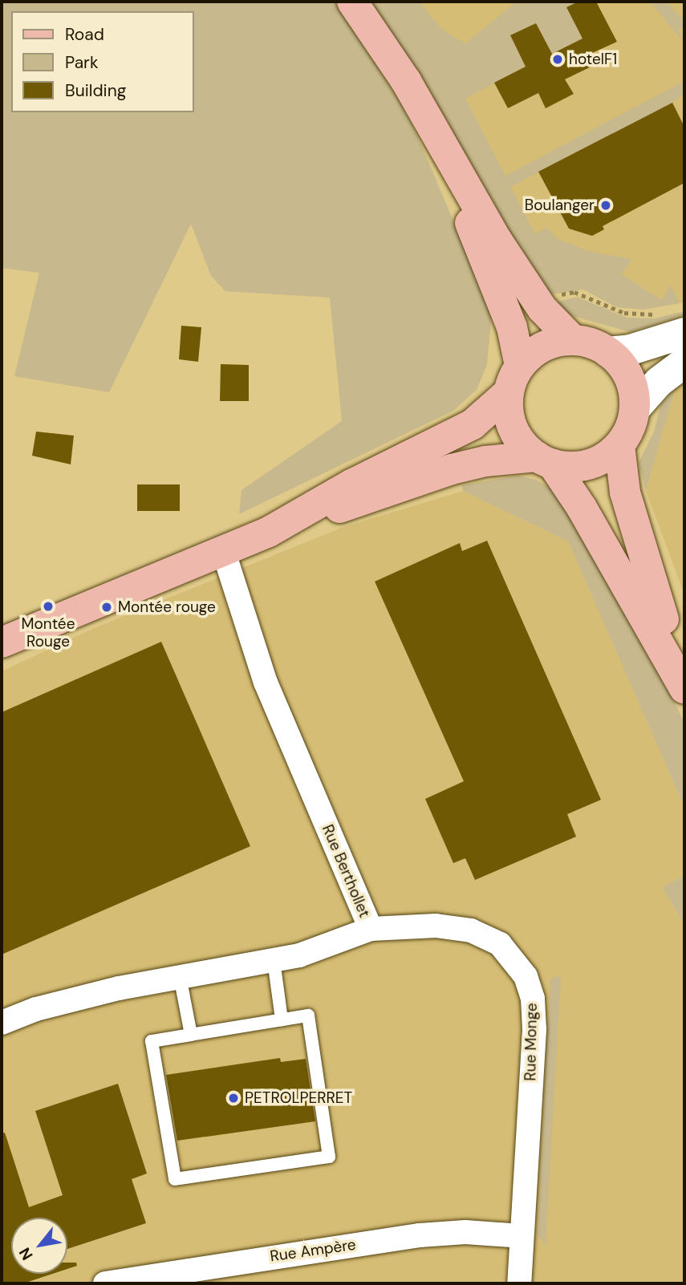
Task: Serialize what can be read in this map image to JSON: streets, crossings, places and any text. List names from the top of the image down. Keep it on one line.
{"streets":{"street":["Rue Berthollet","Rue Monge","Rue Ampère"]},"crossings":[["Rue Berthollet","Rue Monge"],["Rue Monge","Rue Ampère"]],"places":["hotelF1","Boulanger","Montée Rouge","Montée rouge","PETROLPERRET"],"legend":["Road","Park","Building"],"north":"bottom left"}
